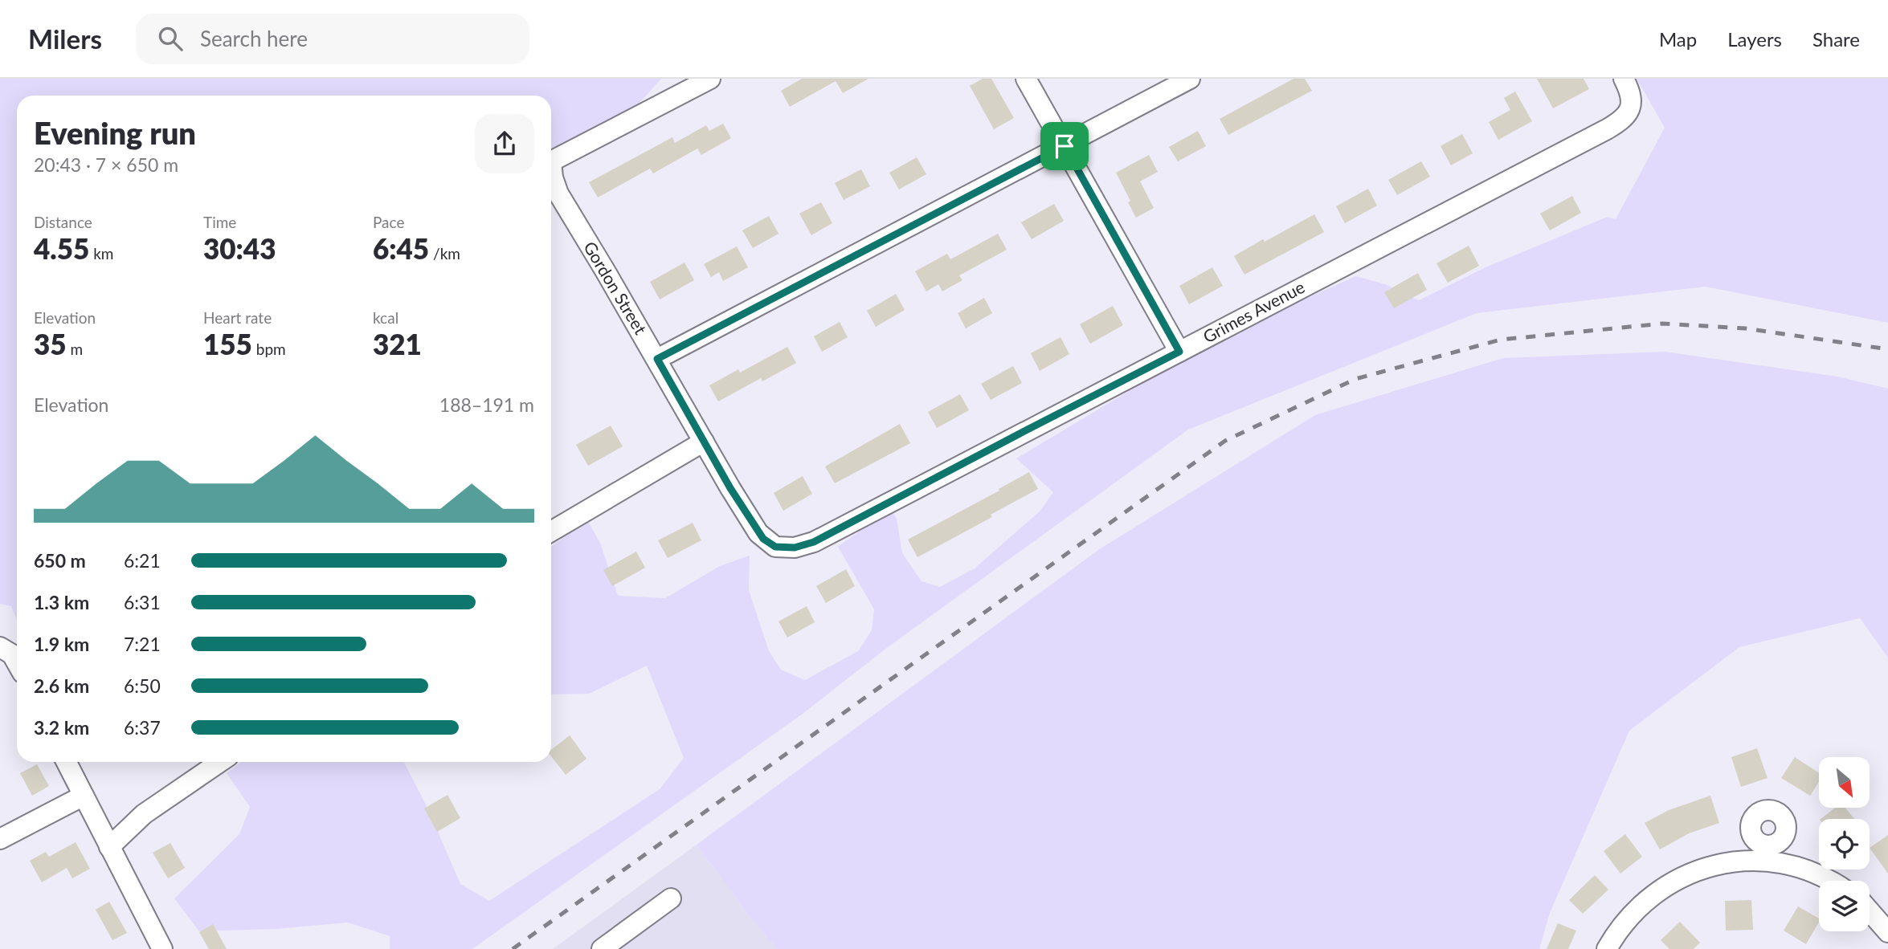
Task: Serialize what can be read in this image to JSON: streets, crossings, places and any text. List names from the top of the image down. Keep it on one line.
{"streets":{"street":["Gordon Street","Grimes Avenue"]},"crossings":[["Gordon Street","Grimes Avenue"]],"north":"bottom right","page":{"header":"Milers","search":"Search here","nav":["Map","Layers","Share"],"heading":["Evening run","20:43 · 7 × 650 m"],"stats":[["Distance","4.55 km"],["Time","30:43"],["Pace","6:45 /km"],["Elevation","35 m"],["Heart rate","155 bpm"],["kcal","321"]],"chart":["Elevation","188–191 m"],"list":[{"name":"650 m","note":"6:21"},{"name":"1.3 km","note":"6:31"},{"name":"1.9 km","note":"7:21"},{"name":"2.6 km","note":"6:50"},{"name":"3.2 km","note":"6:37"}]}}
